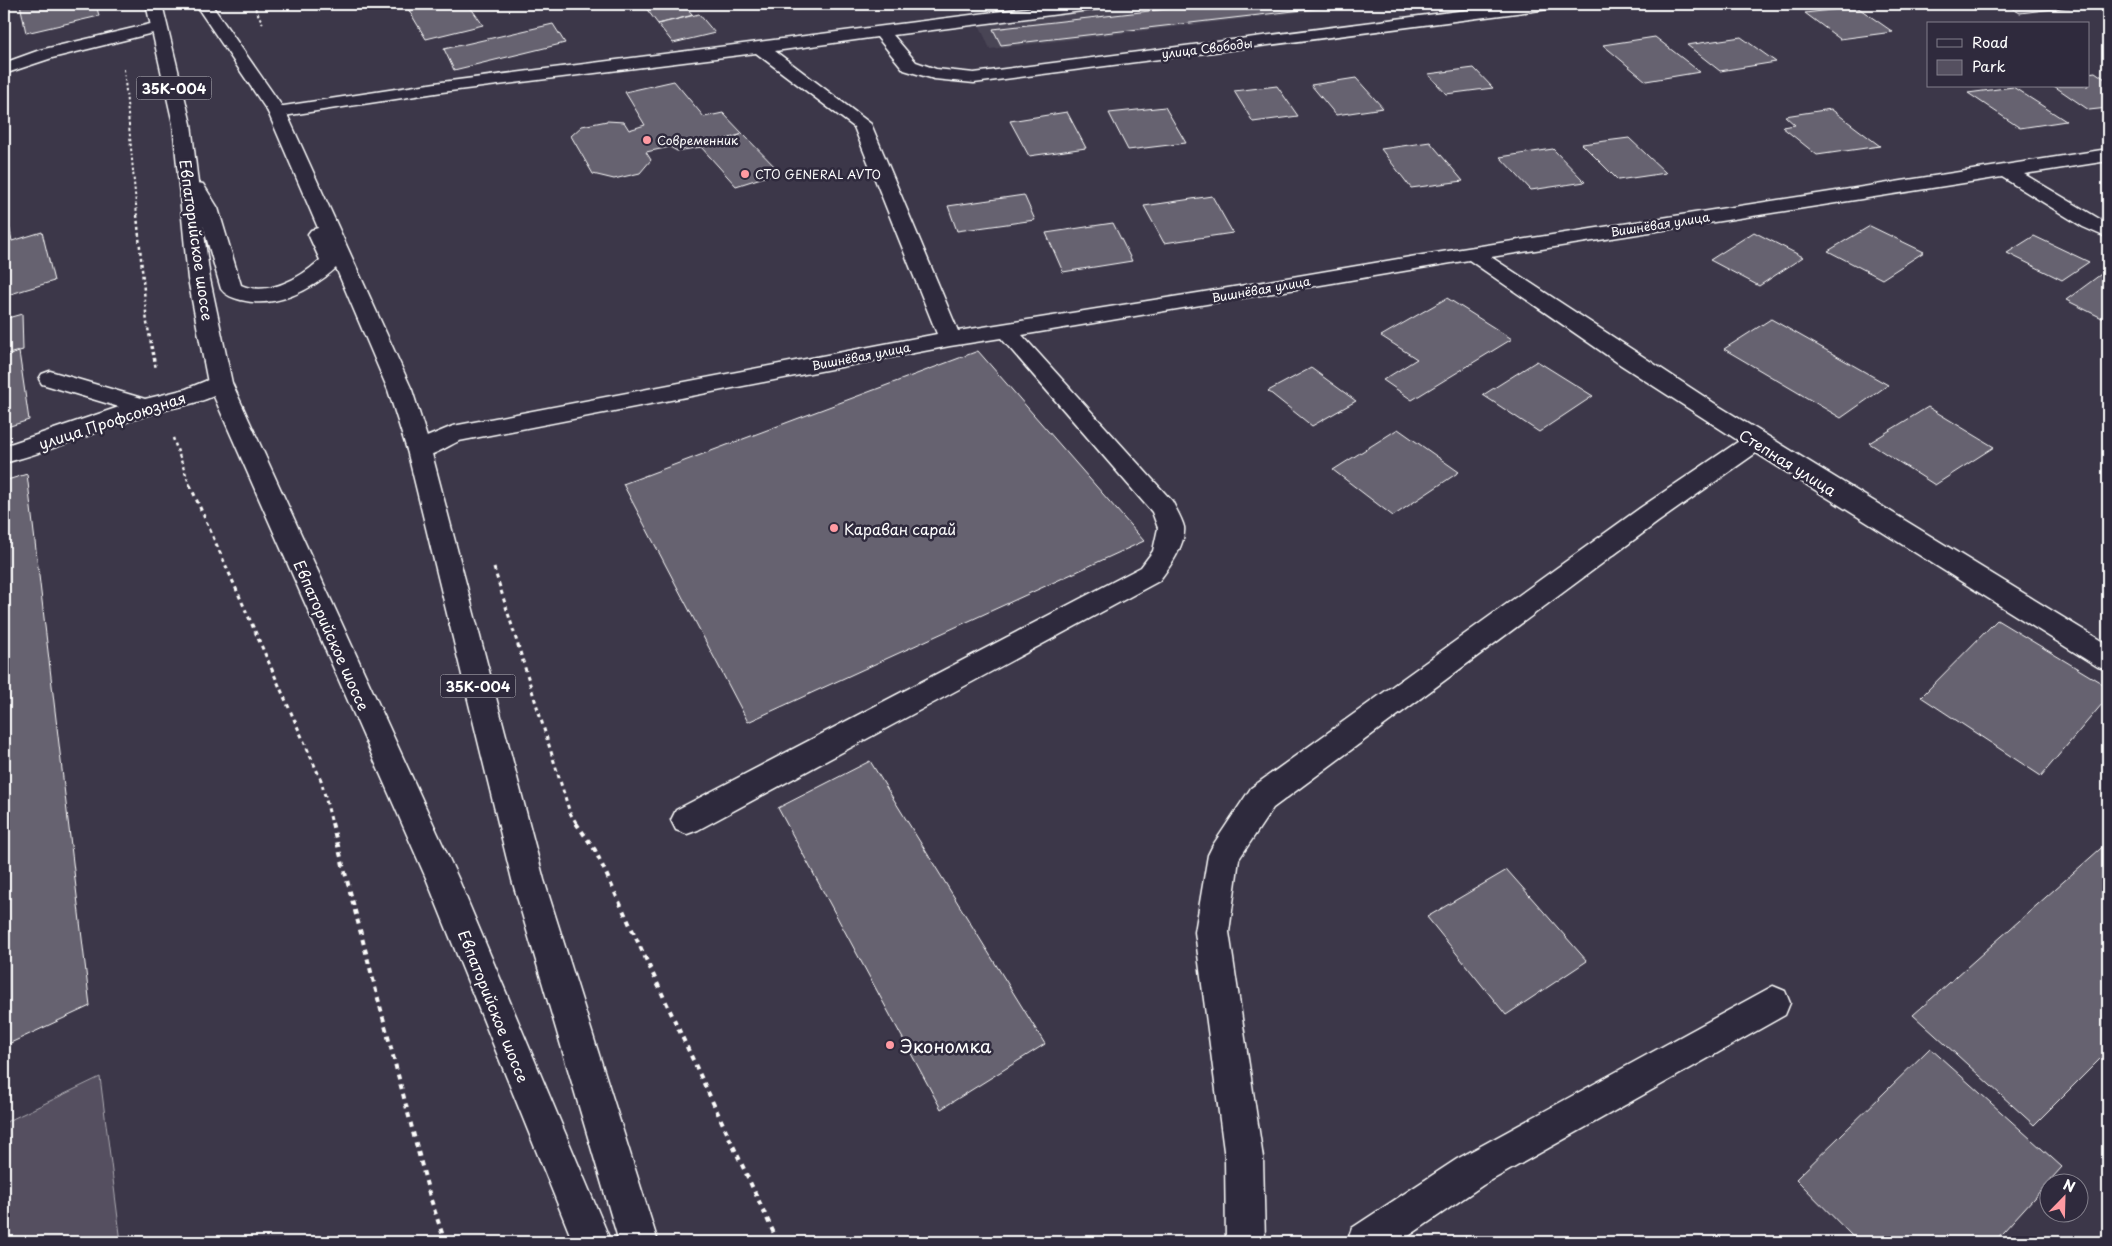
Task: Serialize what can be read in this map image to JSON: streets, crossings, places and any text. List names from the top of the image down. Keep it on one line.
{"streets":{"street":["улица Свободы","35К-004","Вишнёвая улица","Евпаторийское шоссе","улица Профсоюзная","Степная улица"]},"crossings":[["35К-004","Вишнёвая улица"],["Вишнёвая улица","Степная улица"],["Евпаторийское шоссе","улица Профсоюзная"]],"places":["Современник","СТО GENERAL AVTO","Караван сарай","Экономка"],"legend":["Road","Park"],"north":"top right"}
